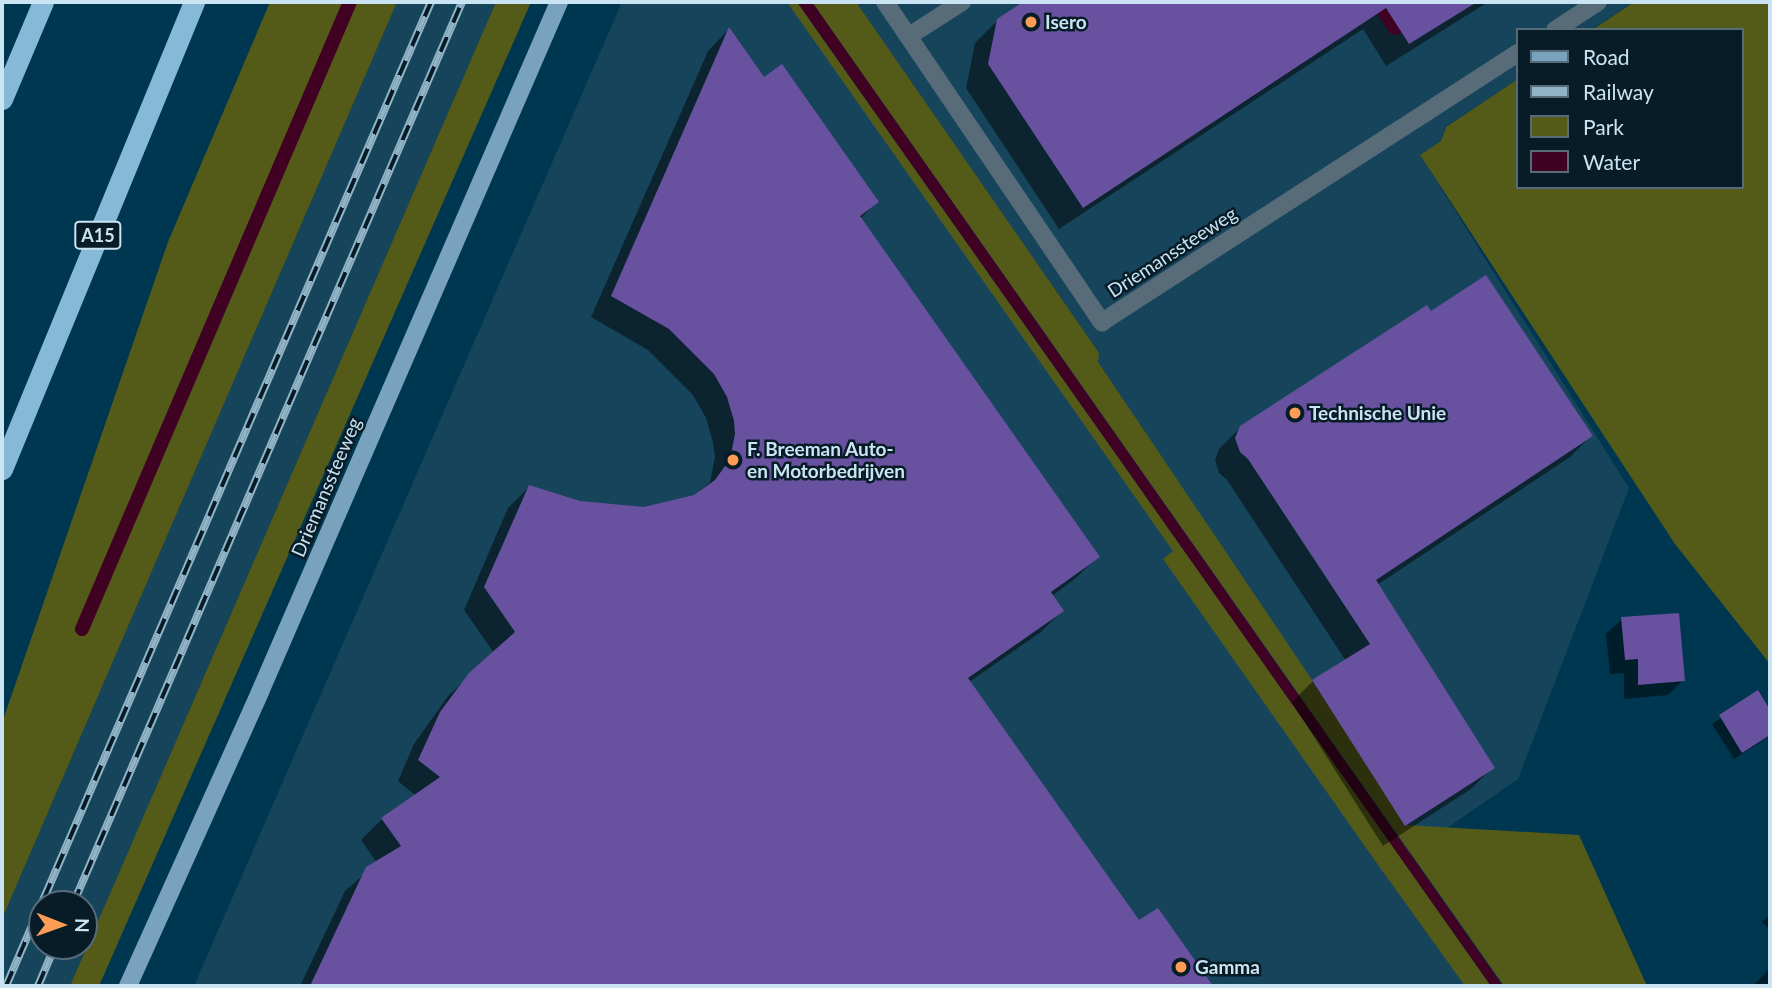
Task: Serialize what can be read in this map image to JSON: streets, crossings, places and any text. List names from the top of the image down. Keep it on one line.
{"streets":{"highway":["A15"],"main road":["Driemanssteeweg"]},"places":["Isero","Technische Unie","F. Breeman Auto- en Motorbedrijven","Gamma"],"legend":["Road","Railway","Park","Water"],"north":"right"}
